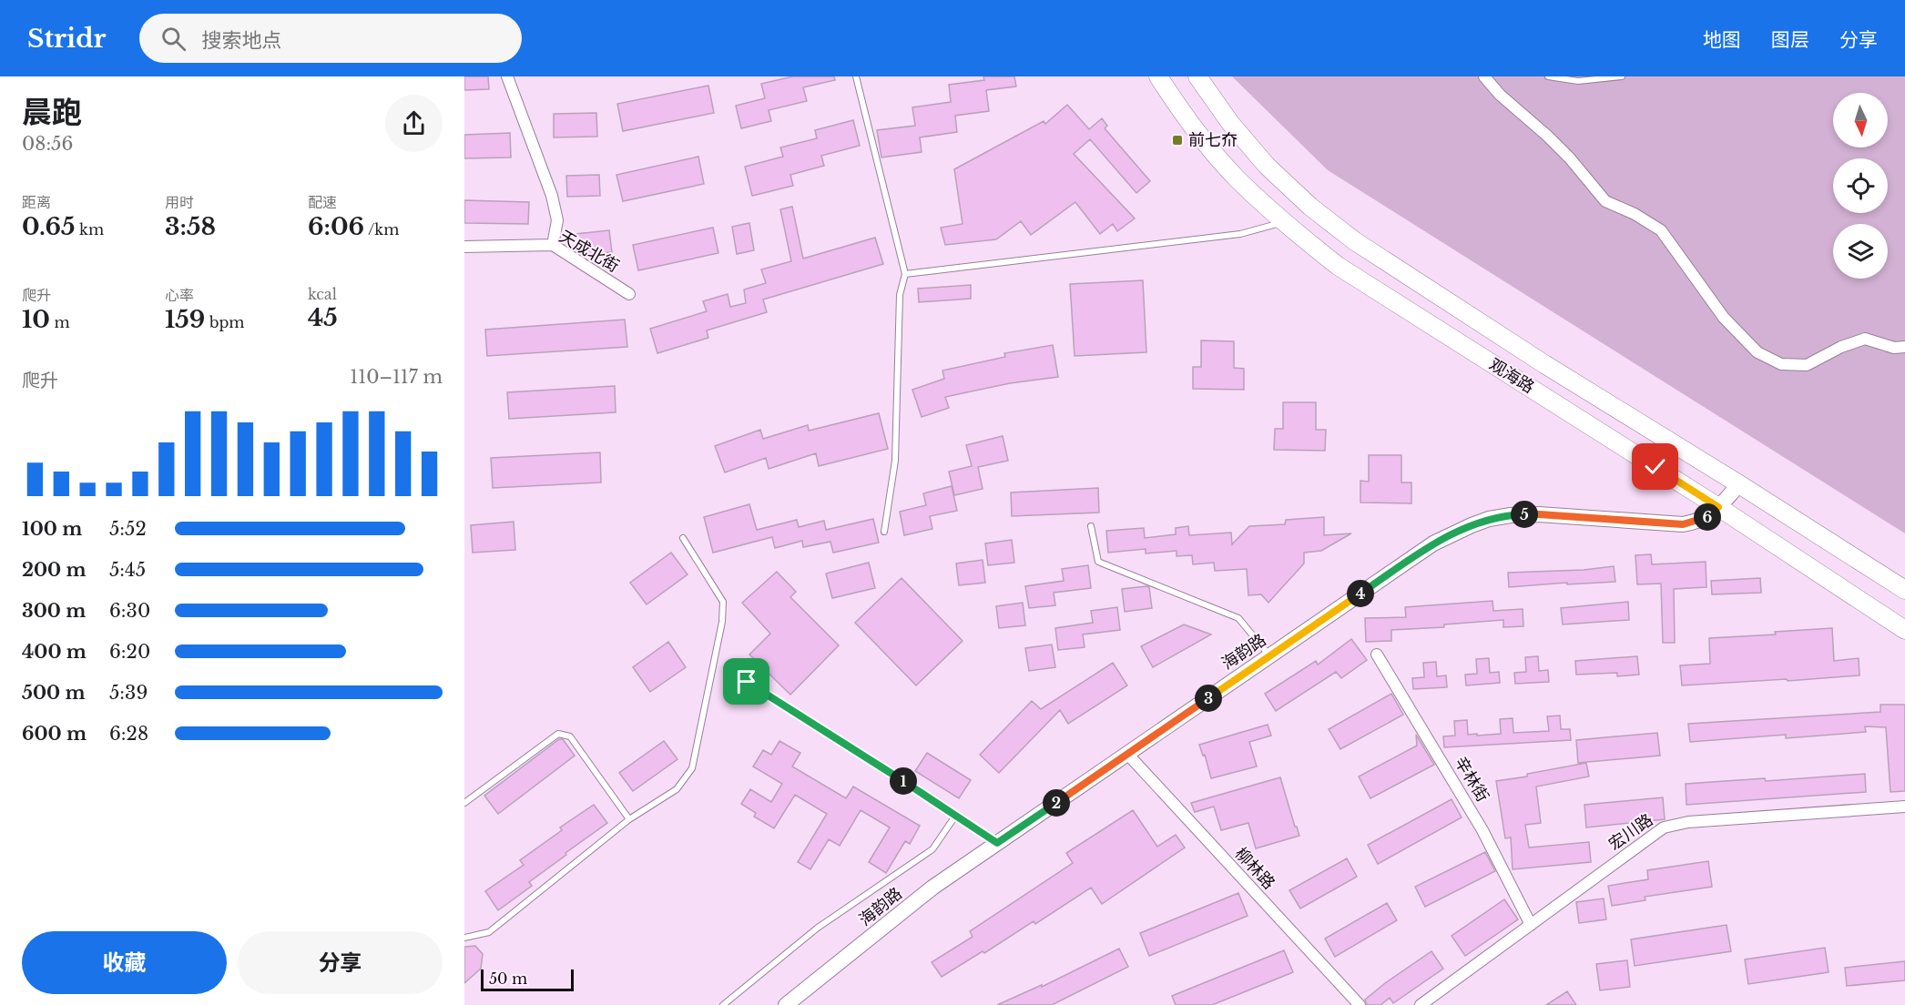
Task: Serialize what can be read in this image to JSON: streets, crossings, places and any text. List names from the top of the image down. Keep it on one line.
{"streets":{"main road":["观海路"],"street":["天成北街","海韵路","辛林街","宏川路","柳林路"]},"crossings":[["观海路","海韵路"],["海韵路","柳林路"],["辛林街","宏川路"]],"places":{"transit":["前七夼"]},"scale_bar":"50 m","north":"bottom","page":{"header":"Stridr","search":"搜索地点","nav":["地图","图层","分享"],"heading":["晨跑","08:56"],"stats":[["距离","0.65 km"],["用时","3:58"],["配速","6:06 /km"],["爬升","10 m"],["心率","159 bpm"],["kcal","45"]],"chart":["爬升","110–117 m"],"pins":["5","6","4","3","1","2"],"list":[{"name":"100 m","note":"5:52"},{"name":"200 m","note":"5:45"},{"name":"300 m","note":"6:30"},{"name":"400 m","note":"6:20"},{"name":"500 m","note":"5:39"},{"name":"600 m","note":"6:28"}],"buttons":["收藏","分享"],"scale":"50 m"}}
